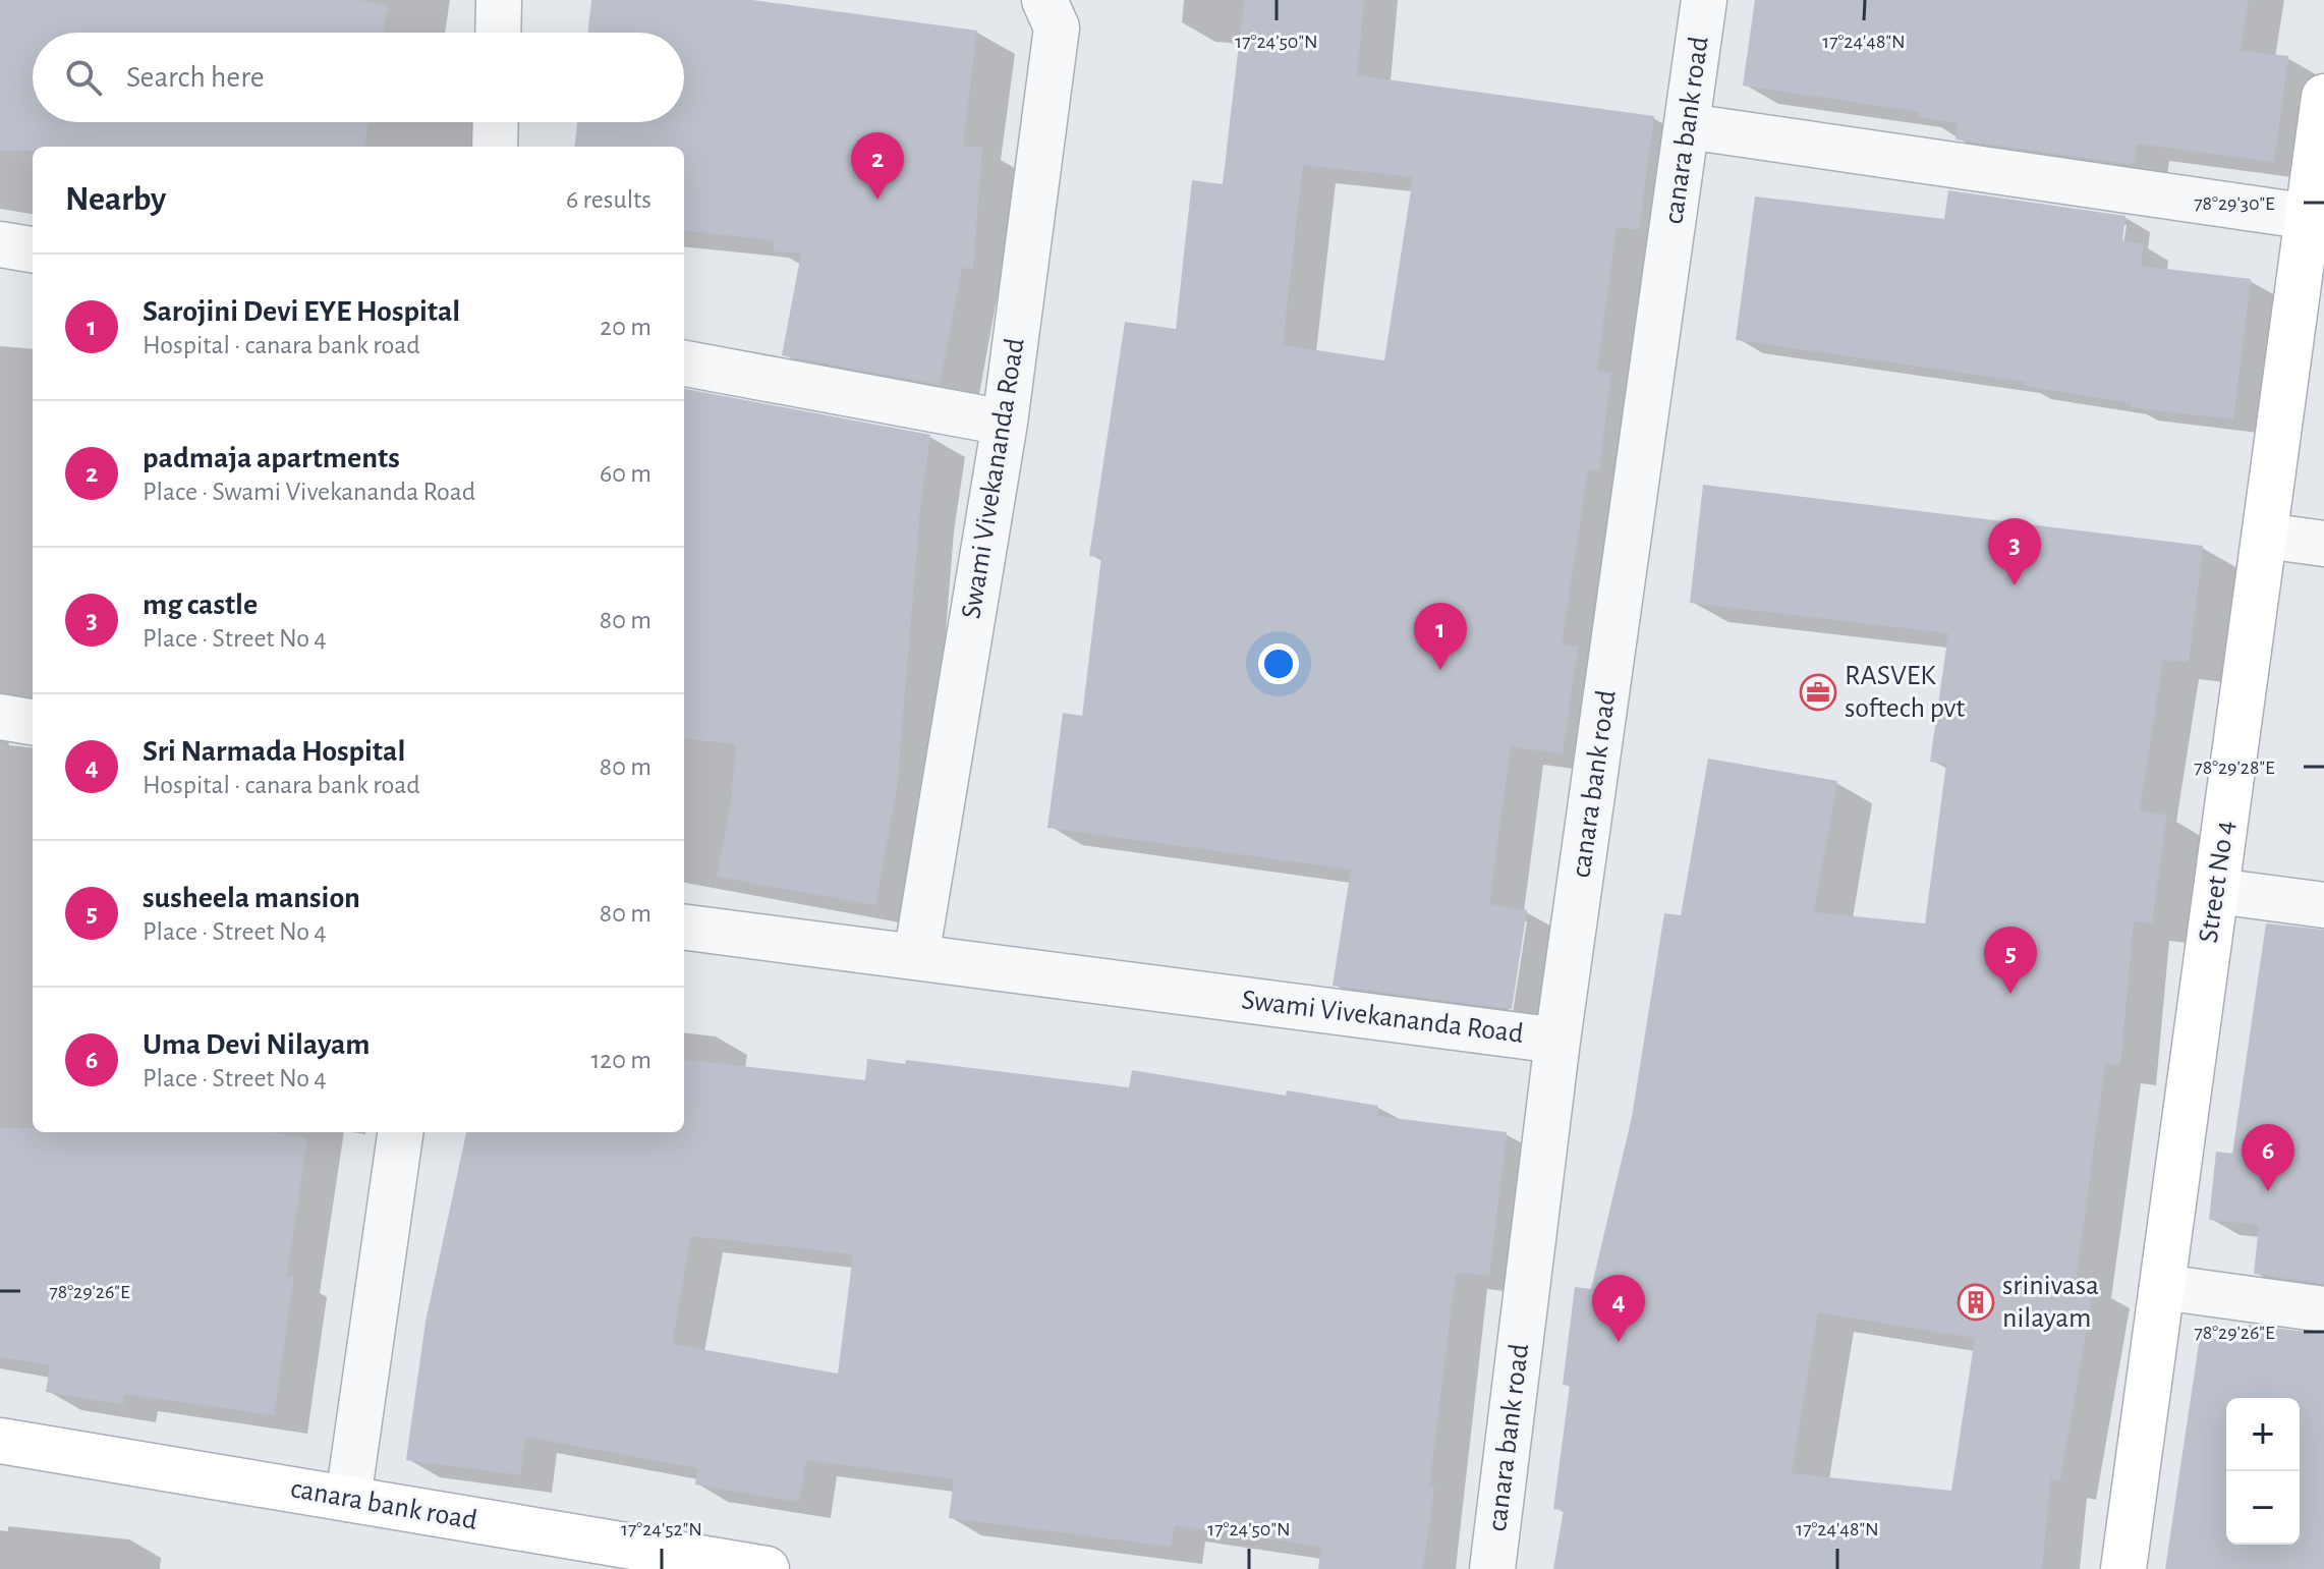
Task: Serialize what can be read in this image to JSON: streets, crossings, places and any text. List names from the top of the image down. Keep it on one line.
{"streets":{"street":["canara bank road","Swami Vivekananda Road","Street No 4"]},"crossings":[["canara bank road","Swami Vivekananda Road"]],"places":{"office":["RASVEK softech pvt"],"building":["srinivasa nilayam"]},"page":{"search":"Search here","pins":["2","3","1","5","6","4"],"heading":["Nearby","6 results"],"list":[{"mark":"1","name":"Sarojini Devi EYE Hospital","note":"Hospital · canara bank road","value":"20 m"},{"mark":"2","name":"padmaja apartments","note":"Place · Swami Vivekananda Road","value":"60 m"},{"mark":"3","name":"mg castle","note":"Place · Street No 4","value":"80 m"},{"mark":"4","name":"Sri Narmada Hospital","note":"Hospital · canara bank road","value":"80 m"},{"mark":"5","name":"susheela mansion","note":"Place · Street No 4","value":"80 m"},{"mark":"6","name":"Uma Devi Nilayam","note":"Place · Street No 4","value":"120 m"}],"map_buttons":["+","−"]},"coordinates":["17°24'50\"N","17°24'48\"N","78°29'30\"E","78°29'28\"E","78°29'26\"E","17°24'52\"N"]}
